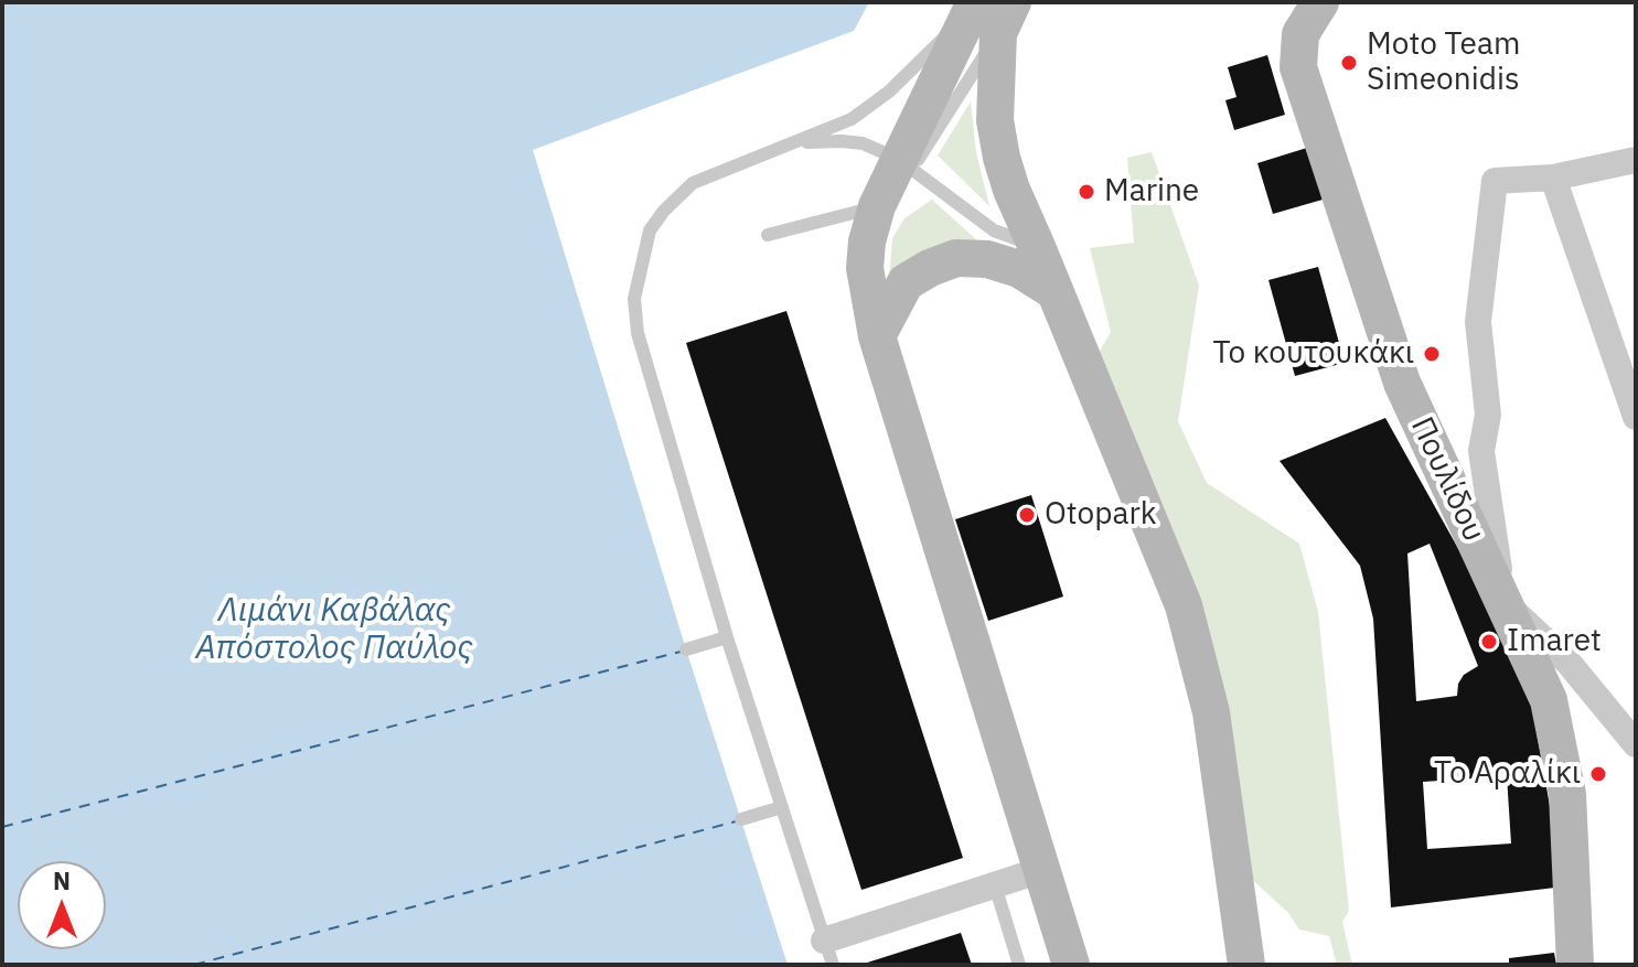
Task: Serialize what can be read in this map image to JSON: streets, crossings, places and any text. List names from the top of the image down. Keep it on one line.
{"streets":{"street":["Πουλίδου"]},"water":["Λιμάνι Καβάλας Απόστολος Παύλος"],"places":["Moto Team Simeonidis","Marine","Το κουτουκάκι","Otopark","Imaret","Το Αραλίκι"],"north":"top"}
